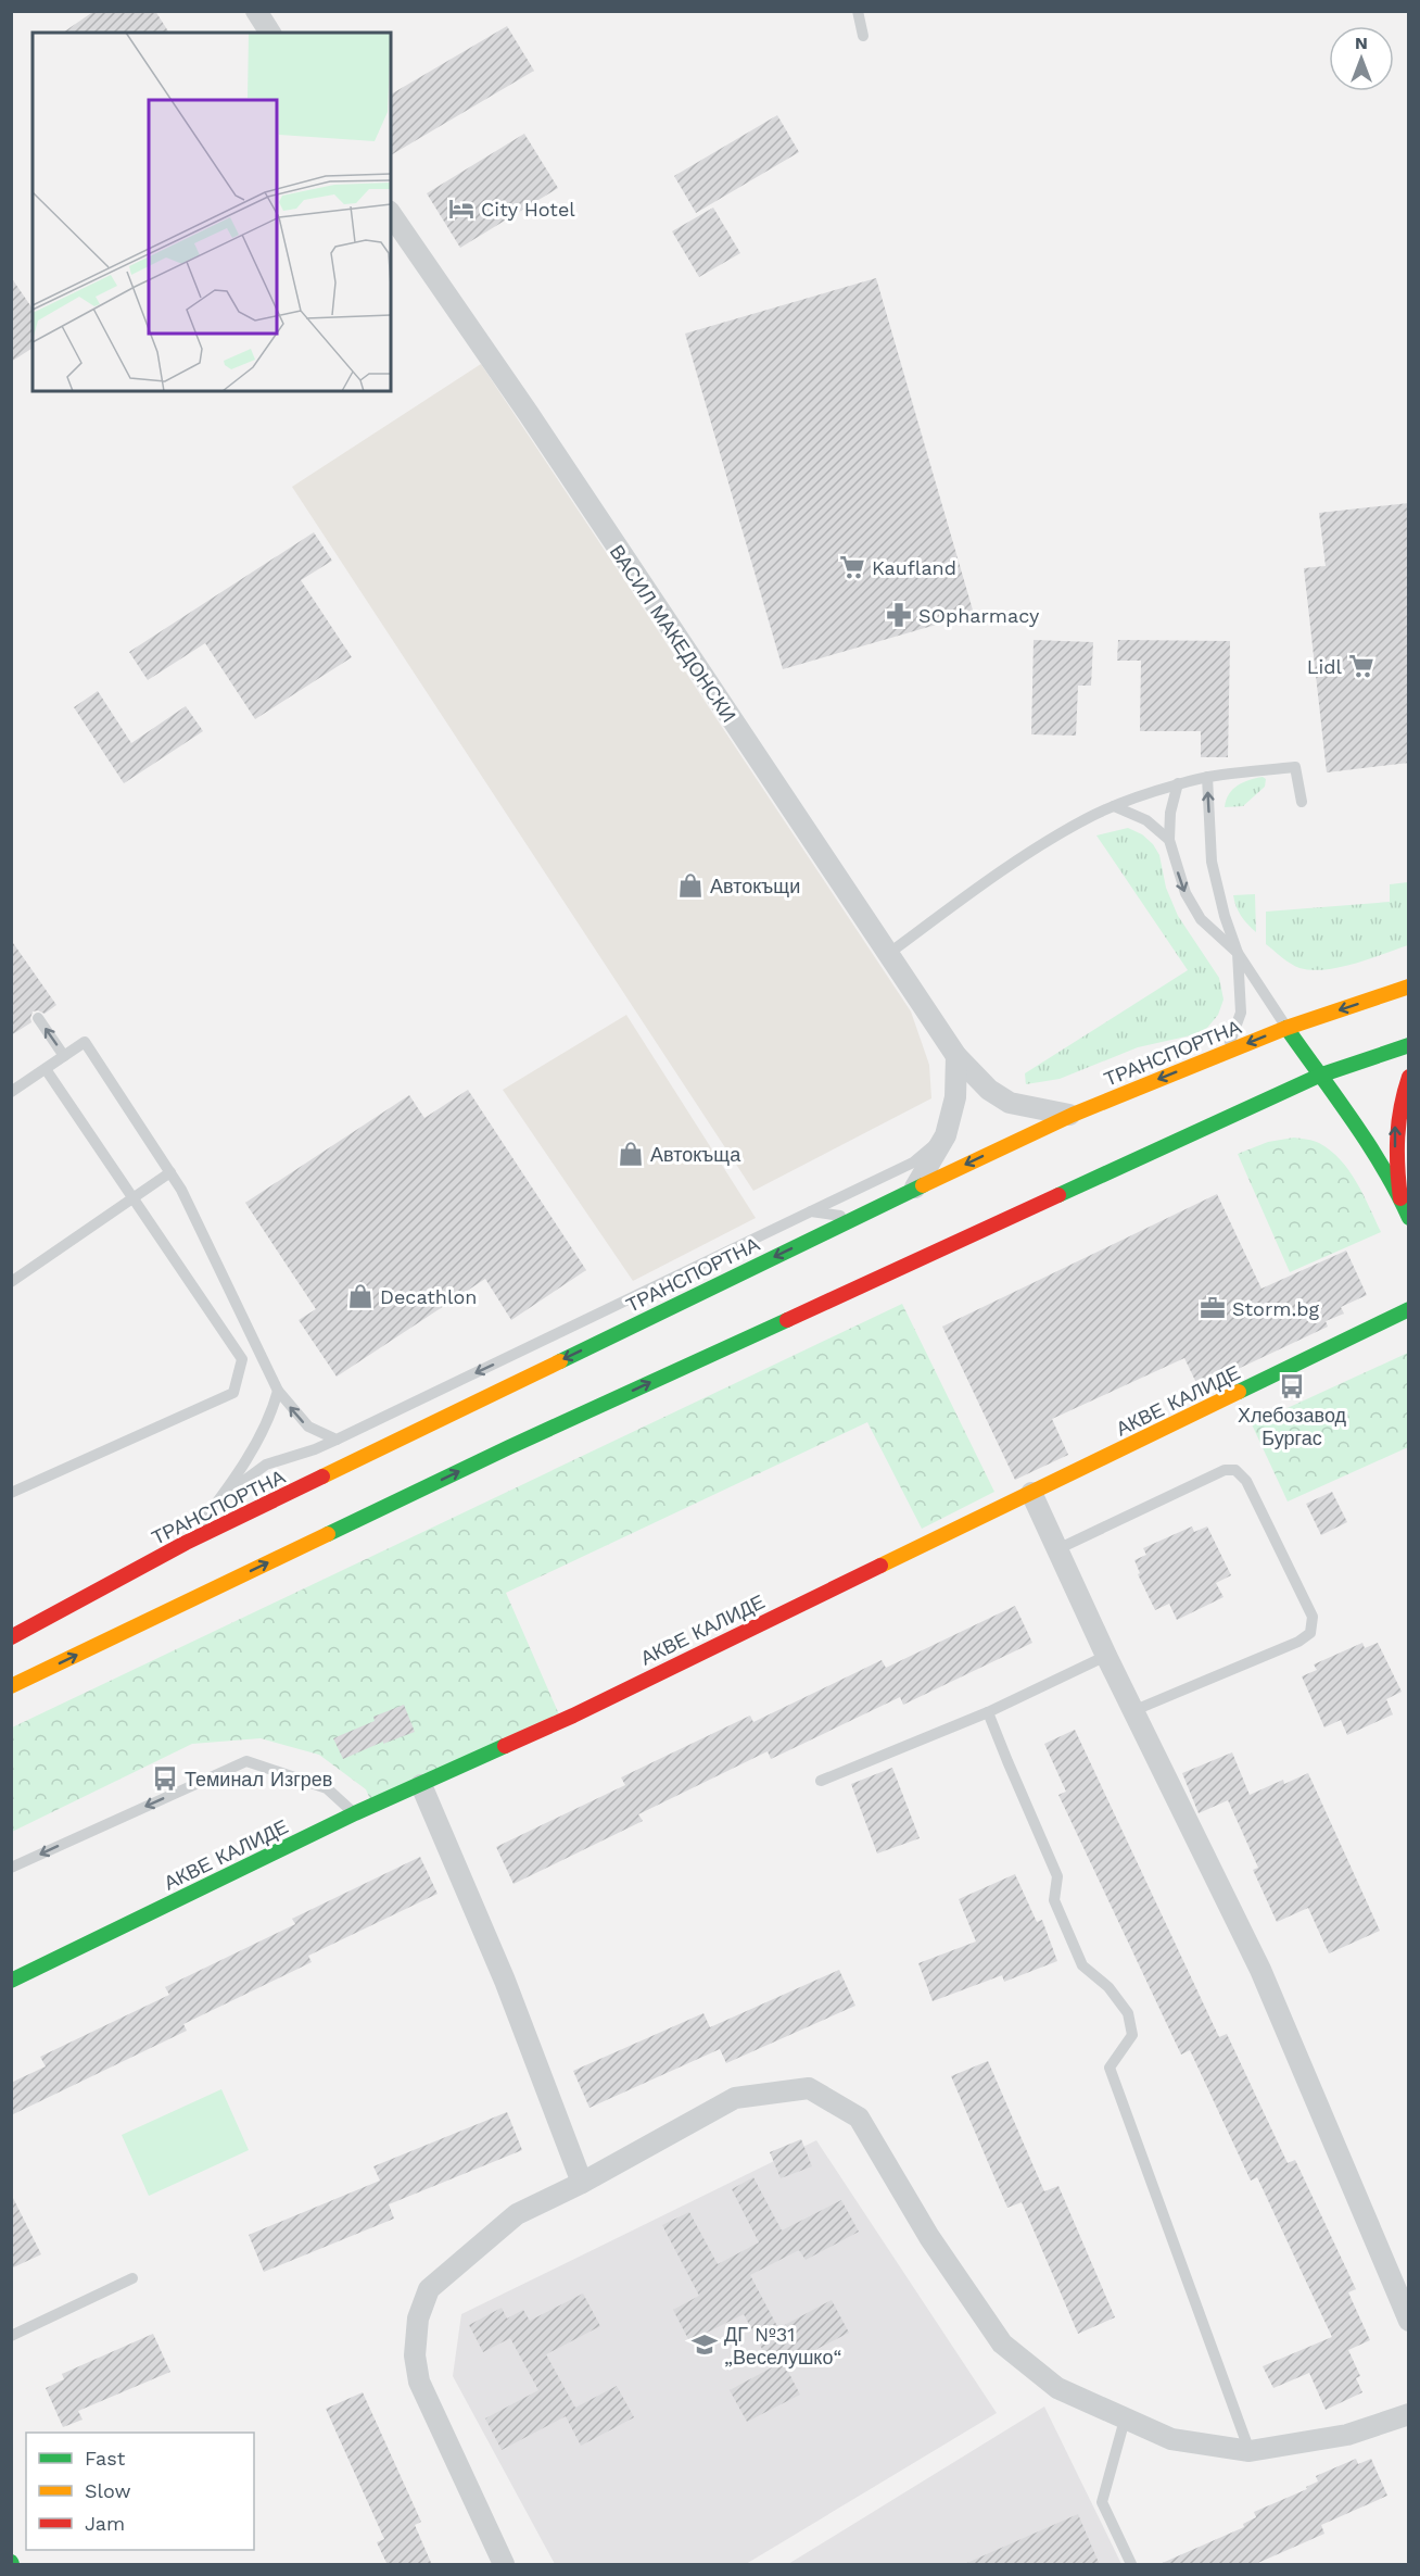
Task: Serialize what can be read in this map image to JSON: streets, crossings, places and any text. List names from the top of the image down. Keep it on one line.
{"streets":{"main road":["ТРАНСПОРТНА","АКВЕ КАЛИДЕ"],"street":["ВАСИЛ МАКЕДОНСКИ"]},"crossings":[["ВАСИЛ МАКЕДОНСКИ","ТРАНСПОРТНА"]],"places":{"hotel":["City Hotel"],"supermarket":["Kaufland","Lidl"],"pharmacy":["SOpharmacy"],"shop":["Автокъщи","Автокъща","Decathlon"],"office":["Storm.bg"],"bus stop":["Хлебозавод Бургас","Теминал Изгрев"],"school or university":["ДГ №31 „Веселушко“"]},"legend":["Fast","Slow","Jam"],"north":"top"}
